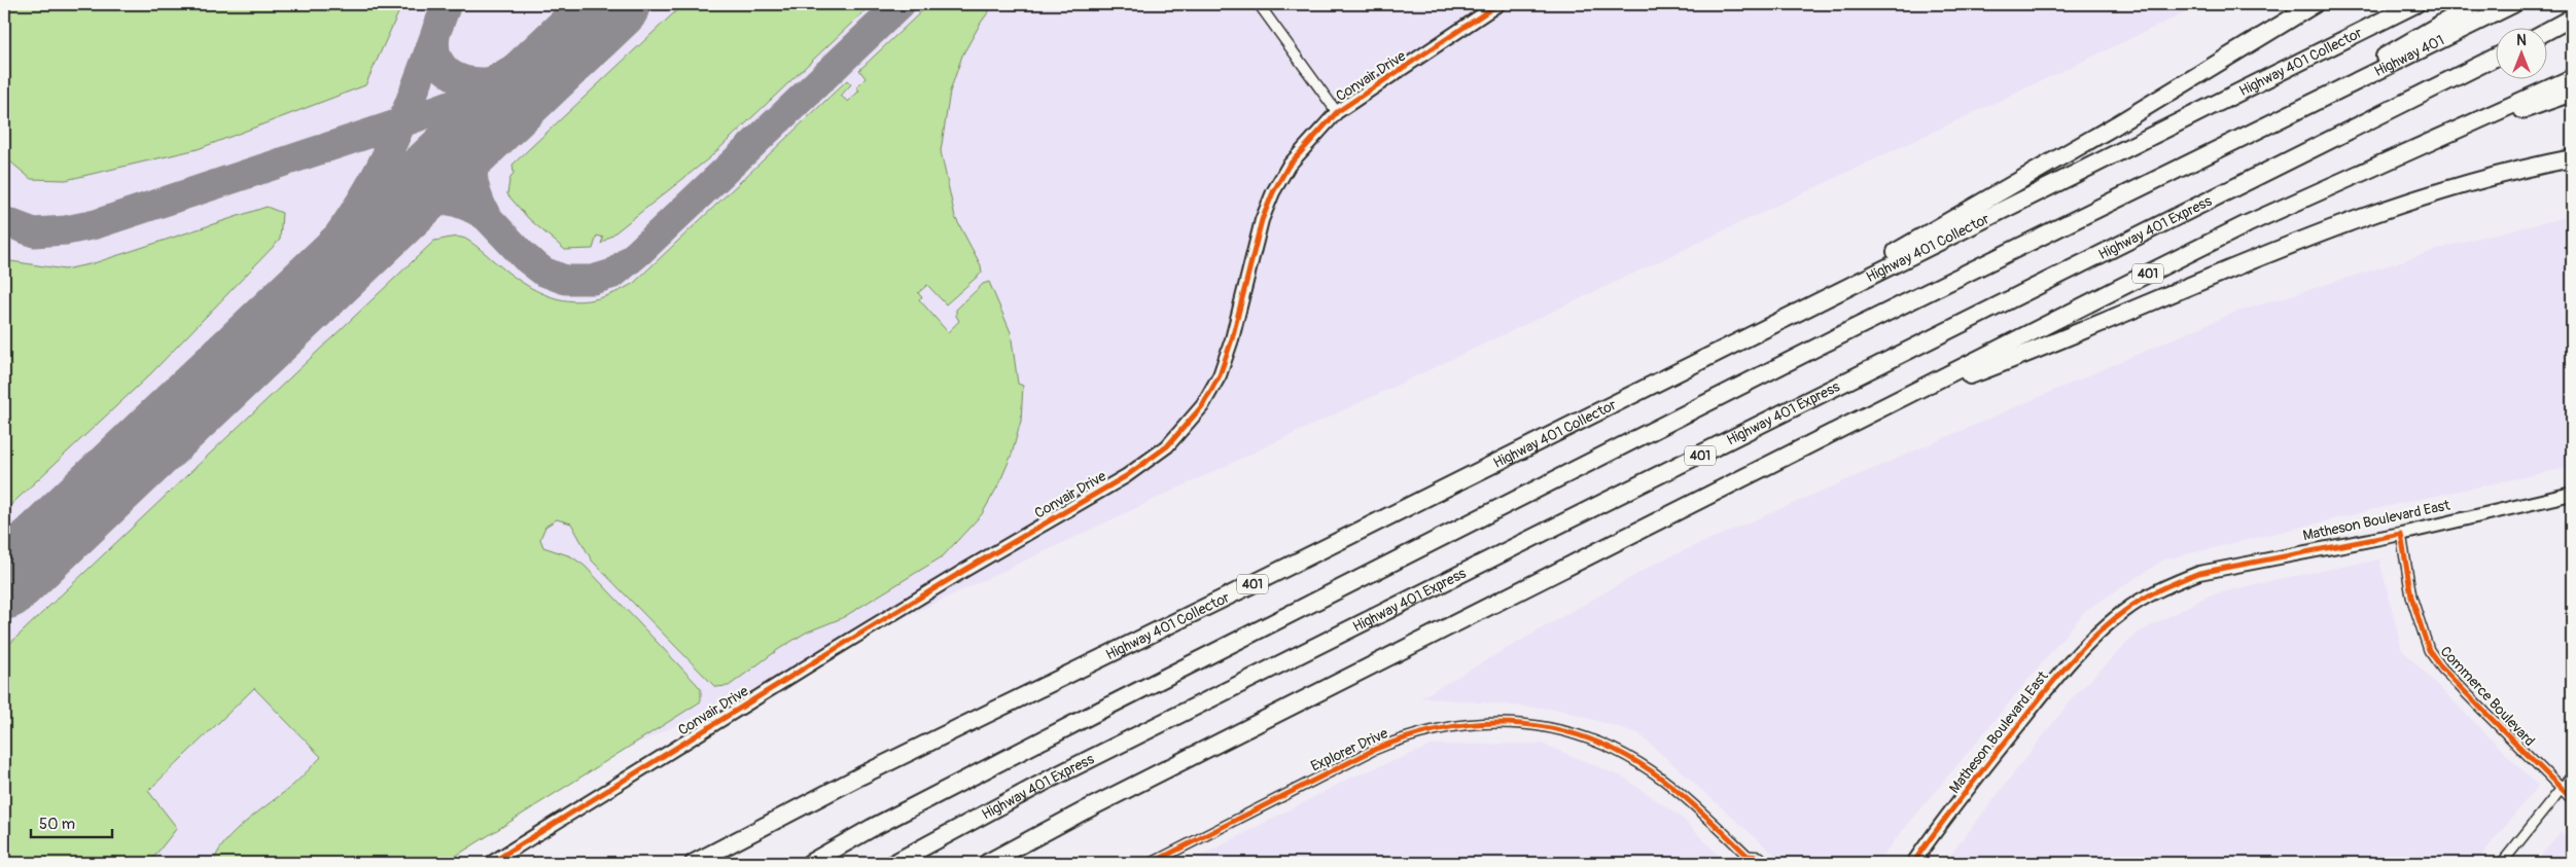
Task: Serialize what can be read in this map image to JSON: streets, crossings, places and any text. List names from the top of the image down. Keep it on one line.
{"streets":{"highway":["Highway 401","Highway 401 Collector","Highway 401 Express","401"],"street":["Convair Drive","Matheson Boulevard East","Commerce Boulevard","Explorer Drive"]},"crossings":[["Matheson Boulevard East","Commerce Boulevard"]],"scale_bar":"50 m","north":"top"}
